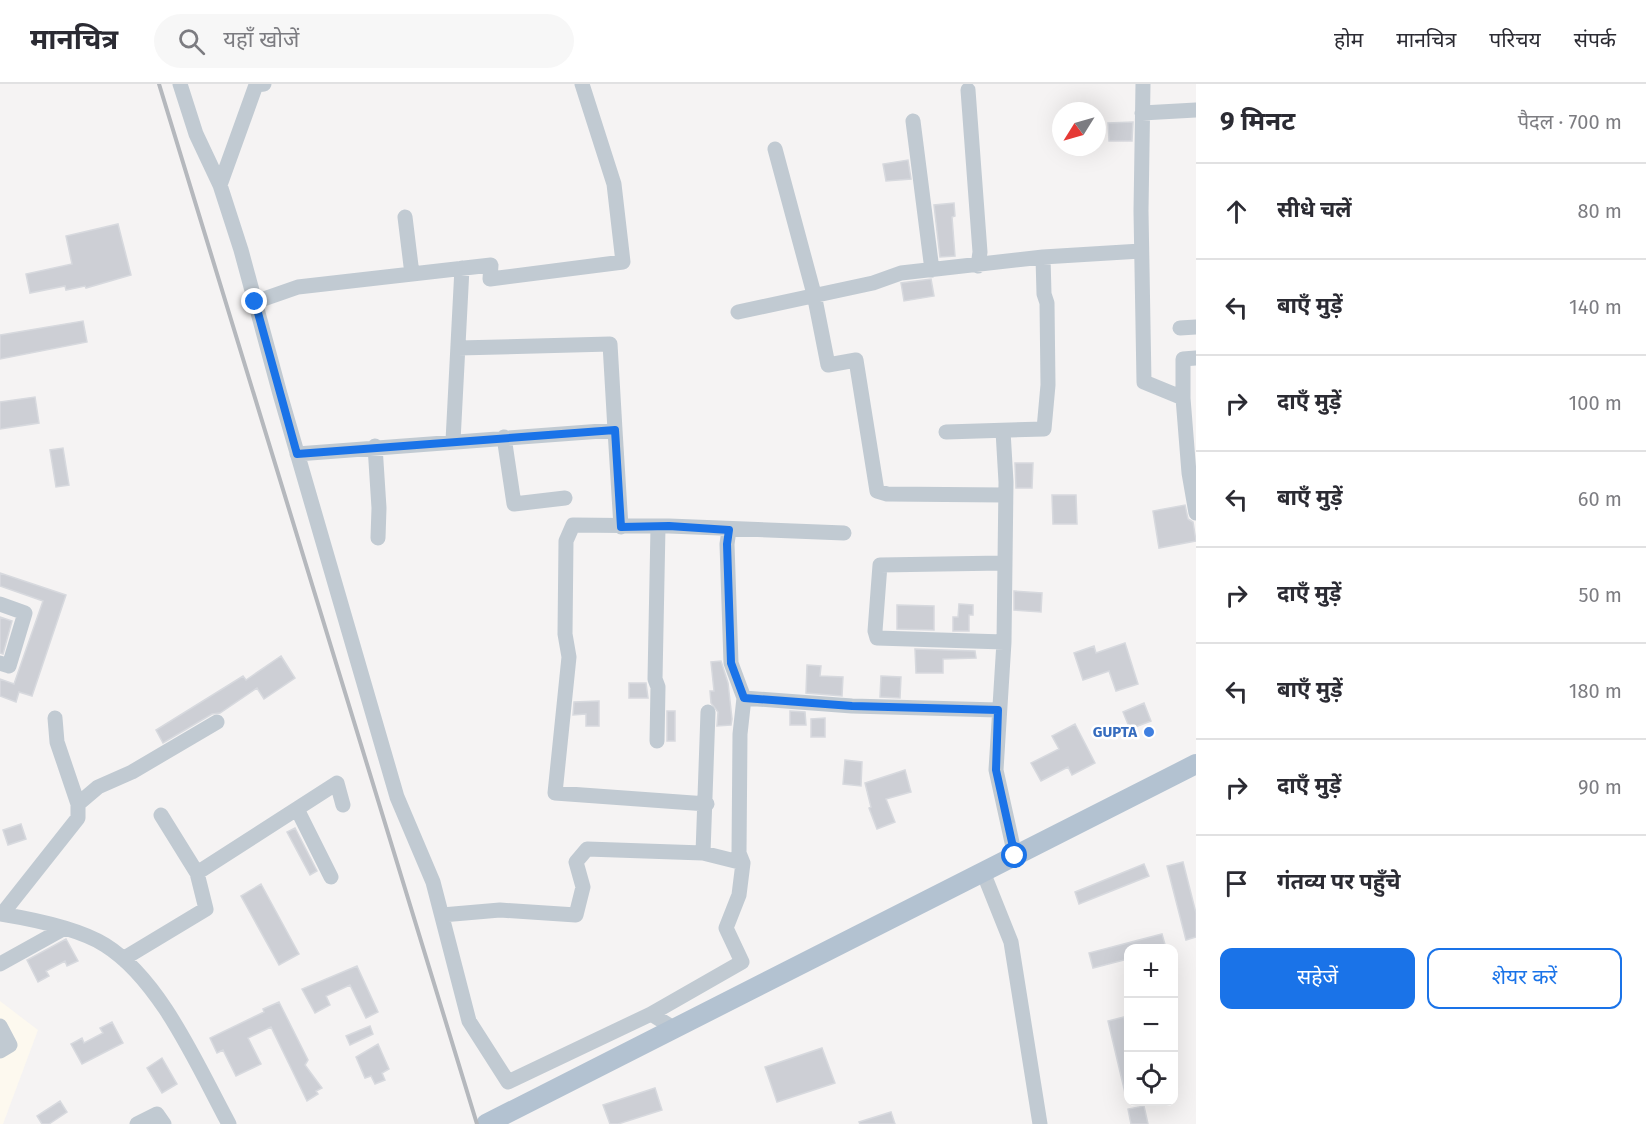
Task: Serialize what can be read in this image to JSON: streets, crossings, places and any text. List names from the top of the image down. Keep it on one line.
{"places":["GUPTA"],"north":"bottom left","page":{"header":"मानचित्र","search":"यहाँ खोजें","nav":["होम","मानचित्र","परिचय","संपर्क"],"heading":["9 मिनट","पैदल · 700 m"],"list":[["सीधे चलें","80 m"],["बाएँ मुड़ें","140 m"],["दाएँ मुड़ें","100 m"],["बाएँ मुड़ें","60 m"],["दाएँ मुड़ें","50 m"],["बाएँ मुड़ें","180 m"],["दाएँ मुड़ें","90 m"],"गंतव्य पर पहुँचे"],"buttons":["सहेजें","शेयर करें"],"map_buttons":["+","−"]}}
